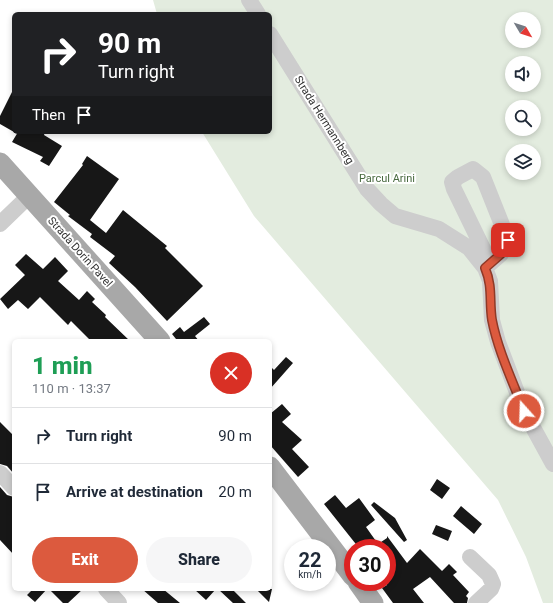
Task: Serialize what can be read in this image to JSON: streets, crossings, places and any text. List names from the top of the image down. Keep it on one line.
{"streets":{"main road":["Strada Dorin Pavel"],"street":["Strada Hermannberg"]},"parks":["Parcul Arini"],"north":"bottom right","page":{"turn":["90 m","Turn right"],"then":"Then","heading":["1 min","110 m · 13:37"],"list":[{"name":"Turn right","value":"90 m"},{"name":"Arrive at destination","value":"20 m"}],"buttons":["Exit","Share"],"speed":"22 km/h","limit":"30"}}
